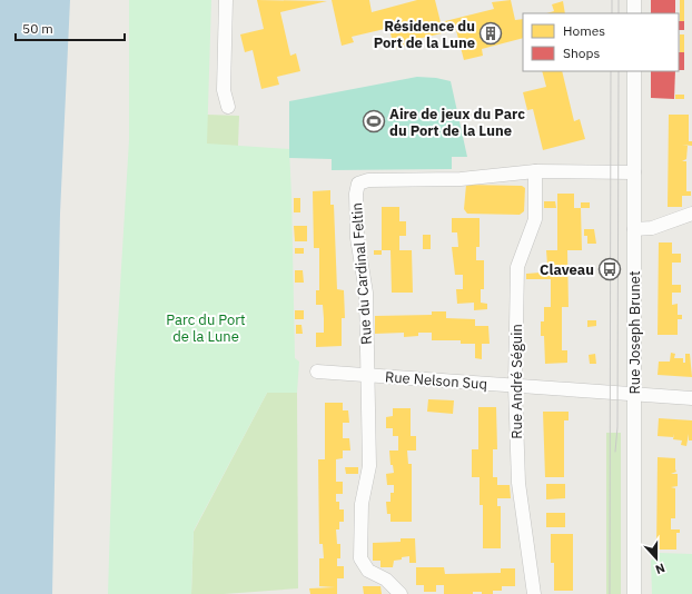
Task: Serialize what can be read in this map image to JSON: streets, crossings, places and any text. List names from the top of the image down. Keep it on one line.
{"streets":{"street":["Rue du Cardinal Feltin","Rue Joseph Brunet","Rue Nelson Suq","Rue André Séguin"]},"crossings":[["Rue du Cardinal Feltin","Rue Joseph Brunet"],["Rue du Cardinal Feltin","Rue Nelson Suq"],["Rue du Cardinal Feltin","Rue André Séguin"],["Rue Joseph Brunet","Rue Nelson Suq"],["Rue Nelson Suq","Rue André Séguin"]],"parks":["Parc du Port de la Lune"],"places":{"building":["Résidence du Port de la Lune"],"sports":["Aire de jeux du Parc du Port de la Lune"],"bus stop":["Claveau"]},"legend":["Homes","Shops"],"scale_bar":"50 m","north":"bottom"}
